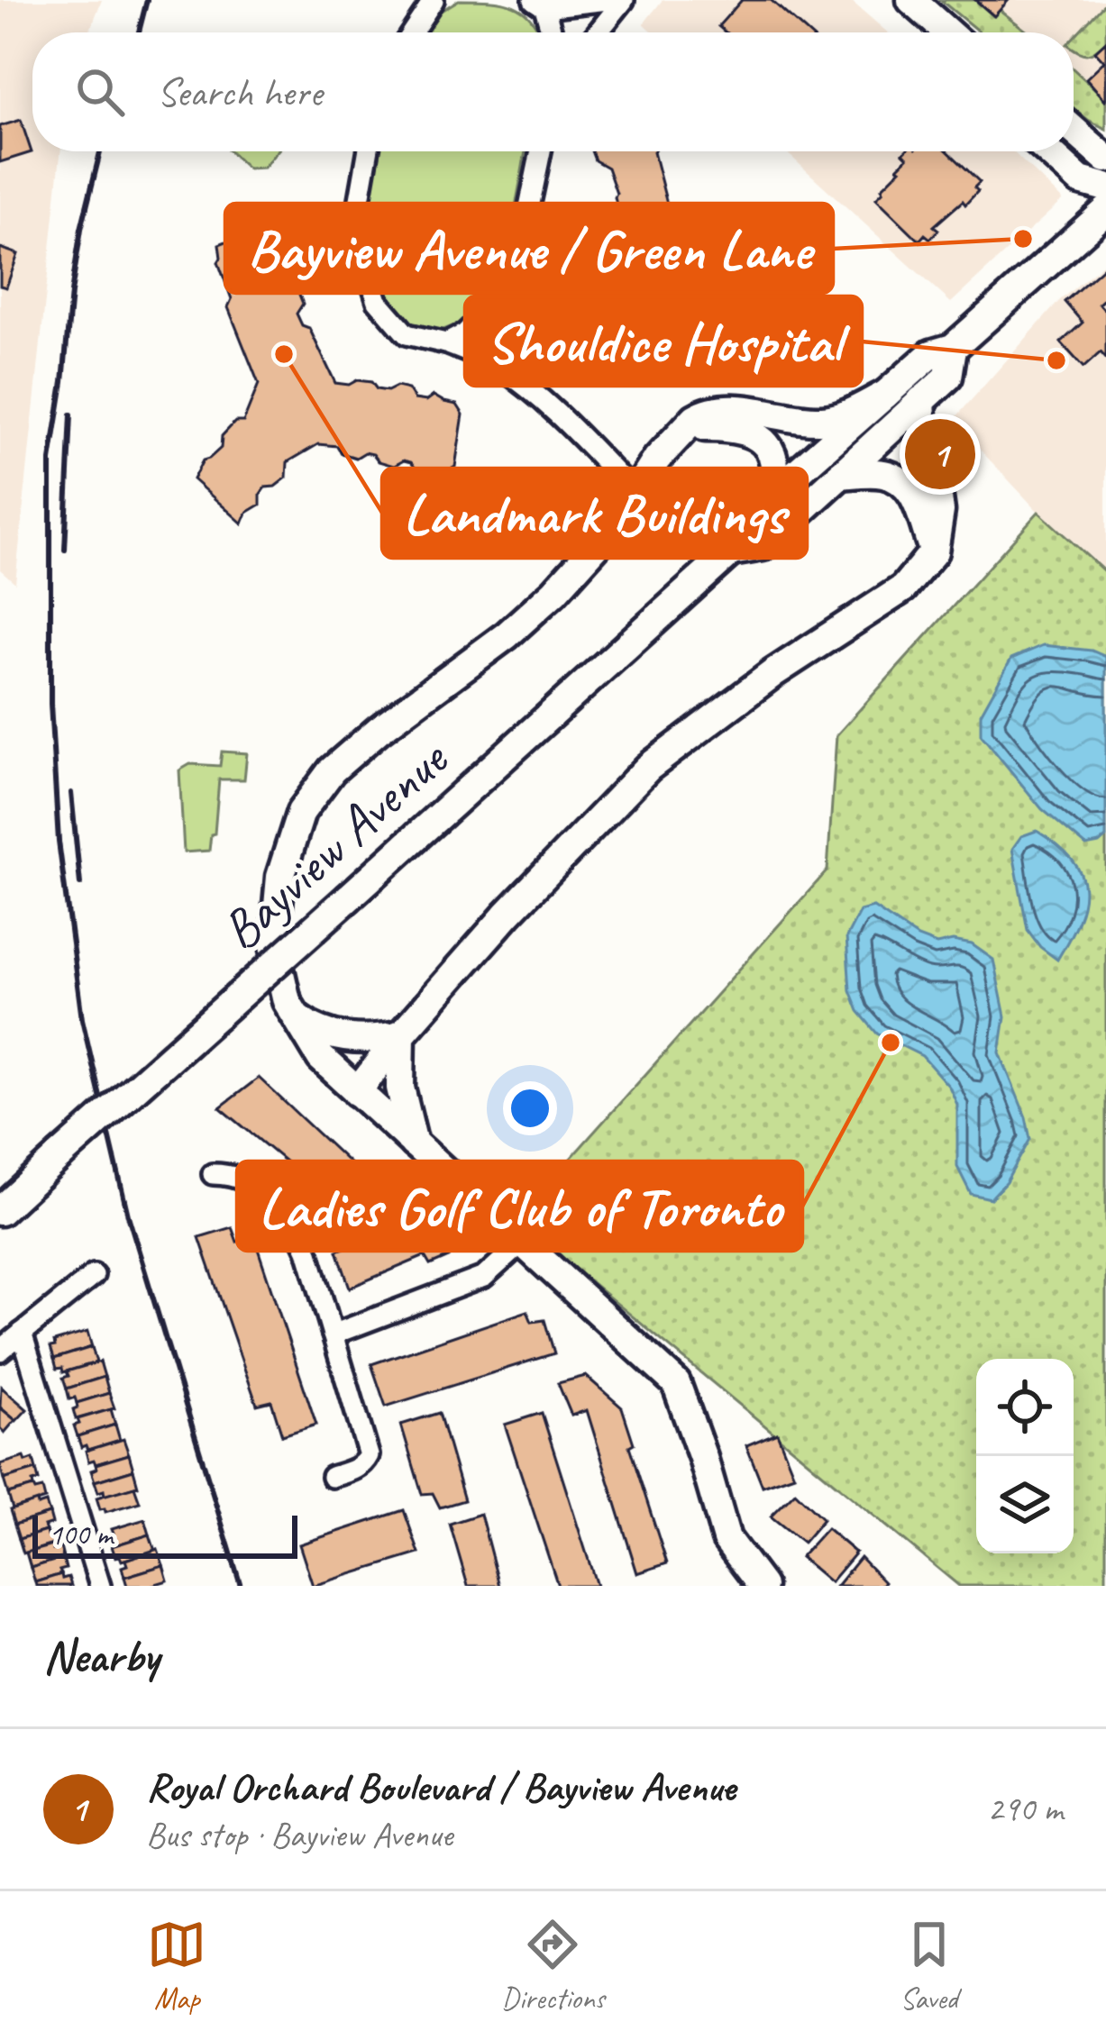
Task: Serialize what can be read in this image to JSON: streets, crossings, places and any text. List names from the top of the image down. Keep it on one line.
{"streets":{"street":["Bayview Avenue"]},"places":["Bayview Avenue / Green Lane","Landmark Buildings","Shouldice Hospital","Ladies Golf Club of Toronto"],"scale_bar":"100 m","page":{"search":"Search here","pins":"1","scale":"100 m","heading":"Nearby","list":[{"mark":"1","name":"Royal Orchard Boulevard / Bayview Avenue","note":"Bus stop · Bayview Avenue","value":"290 m"}],"nav":["Map","Directions","Saved"]}}
